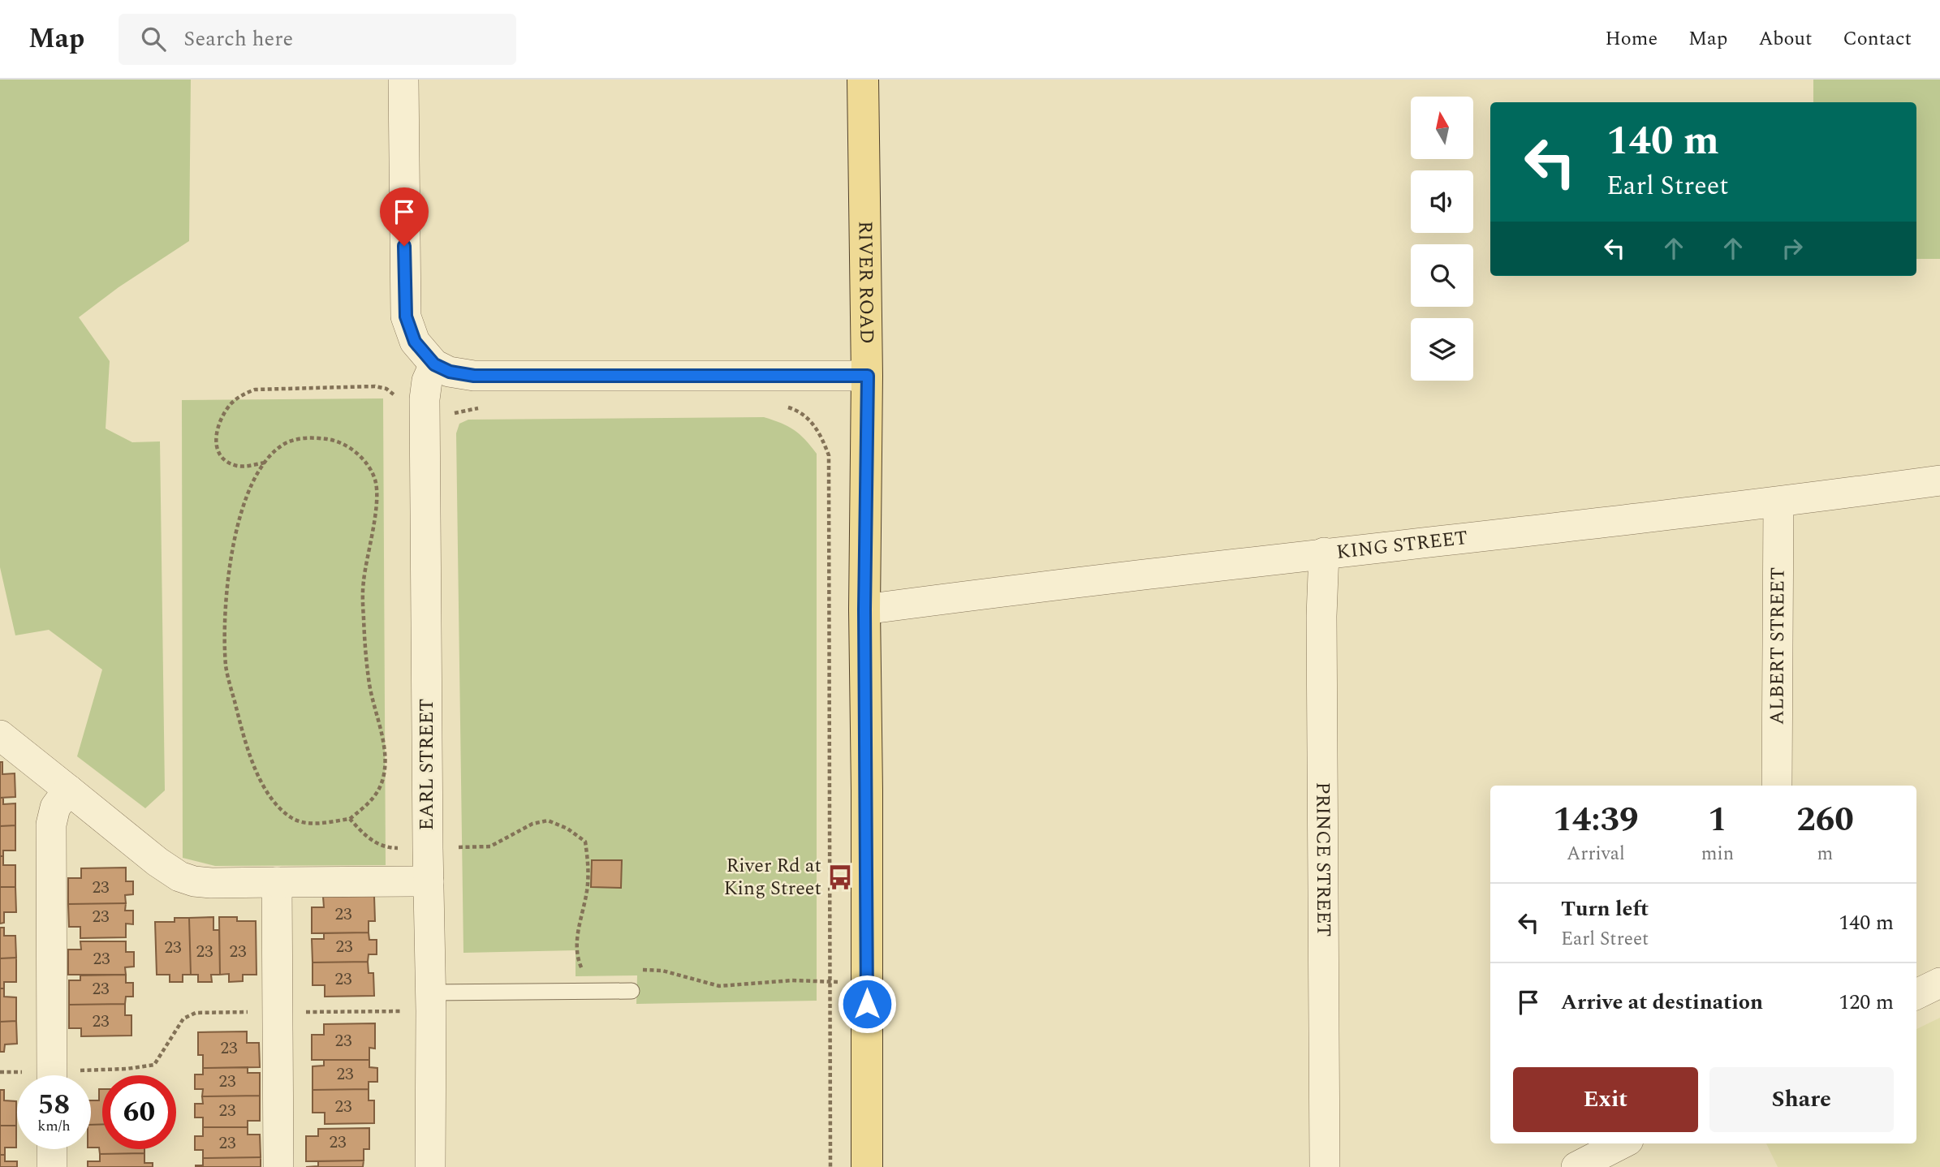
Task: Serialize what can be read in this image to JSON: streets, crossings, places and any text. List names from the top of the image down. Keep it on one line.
{"streets":{"main road":["RIVER ROAD"],"street":["KING STREET","ALBERT STREET","EARL STREET","PRINCE STREET"]},"crossings":[["RIVER ROAD","KING STREET"],["KING STREET","ALBERT STREET"],["KING STREET","PRINCE STREET"]],"places":{"bus stop":["River Rd at King Street"]},"house_numbers":["23","23","23","23","23","23","23","23","23","23","23","23","23","23","23","23","23","23","23"],"north":"top","page":{"header":"Map","search":"Search here","nav":["Home","Map","About","Contact"],"turn":["140 m","Earl Street"],"eta":["14:39","Arrival","1","min","260","m"],"list":[{"name":"Turn left","note":"Earl Street","value":"140 m"},{"name":"Arrive at destination","value":"120 m"}],"buttons":["Exit","Share"],"speed":"58 km/h","limit":"60"}}
